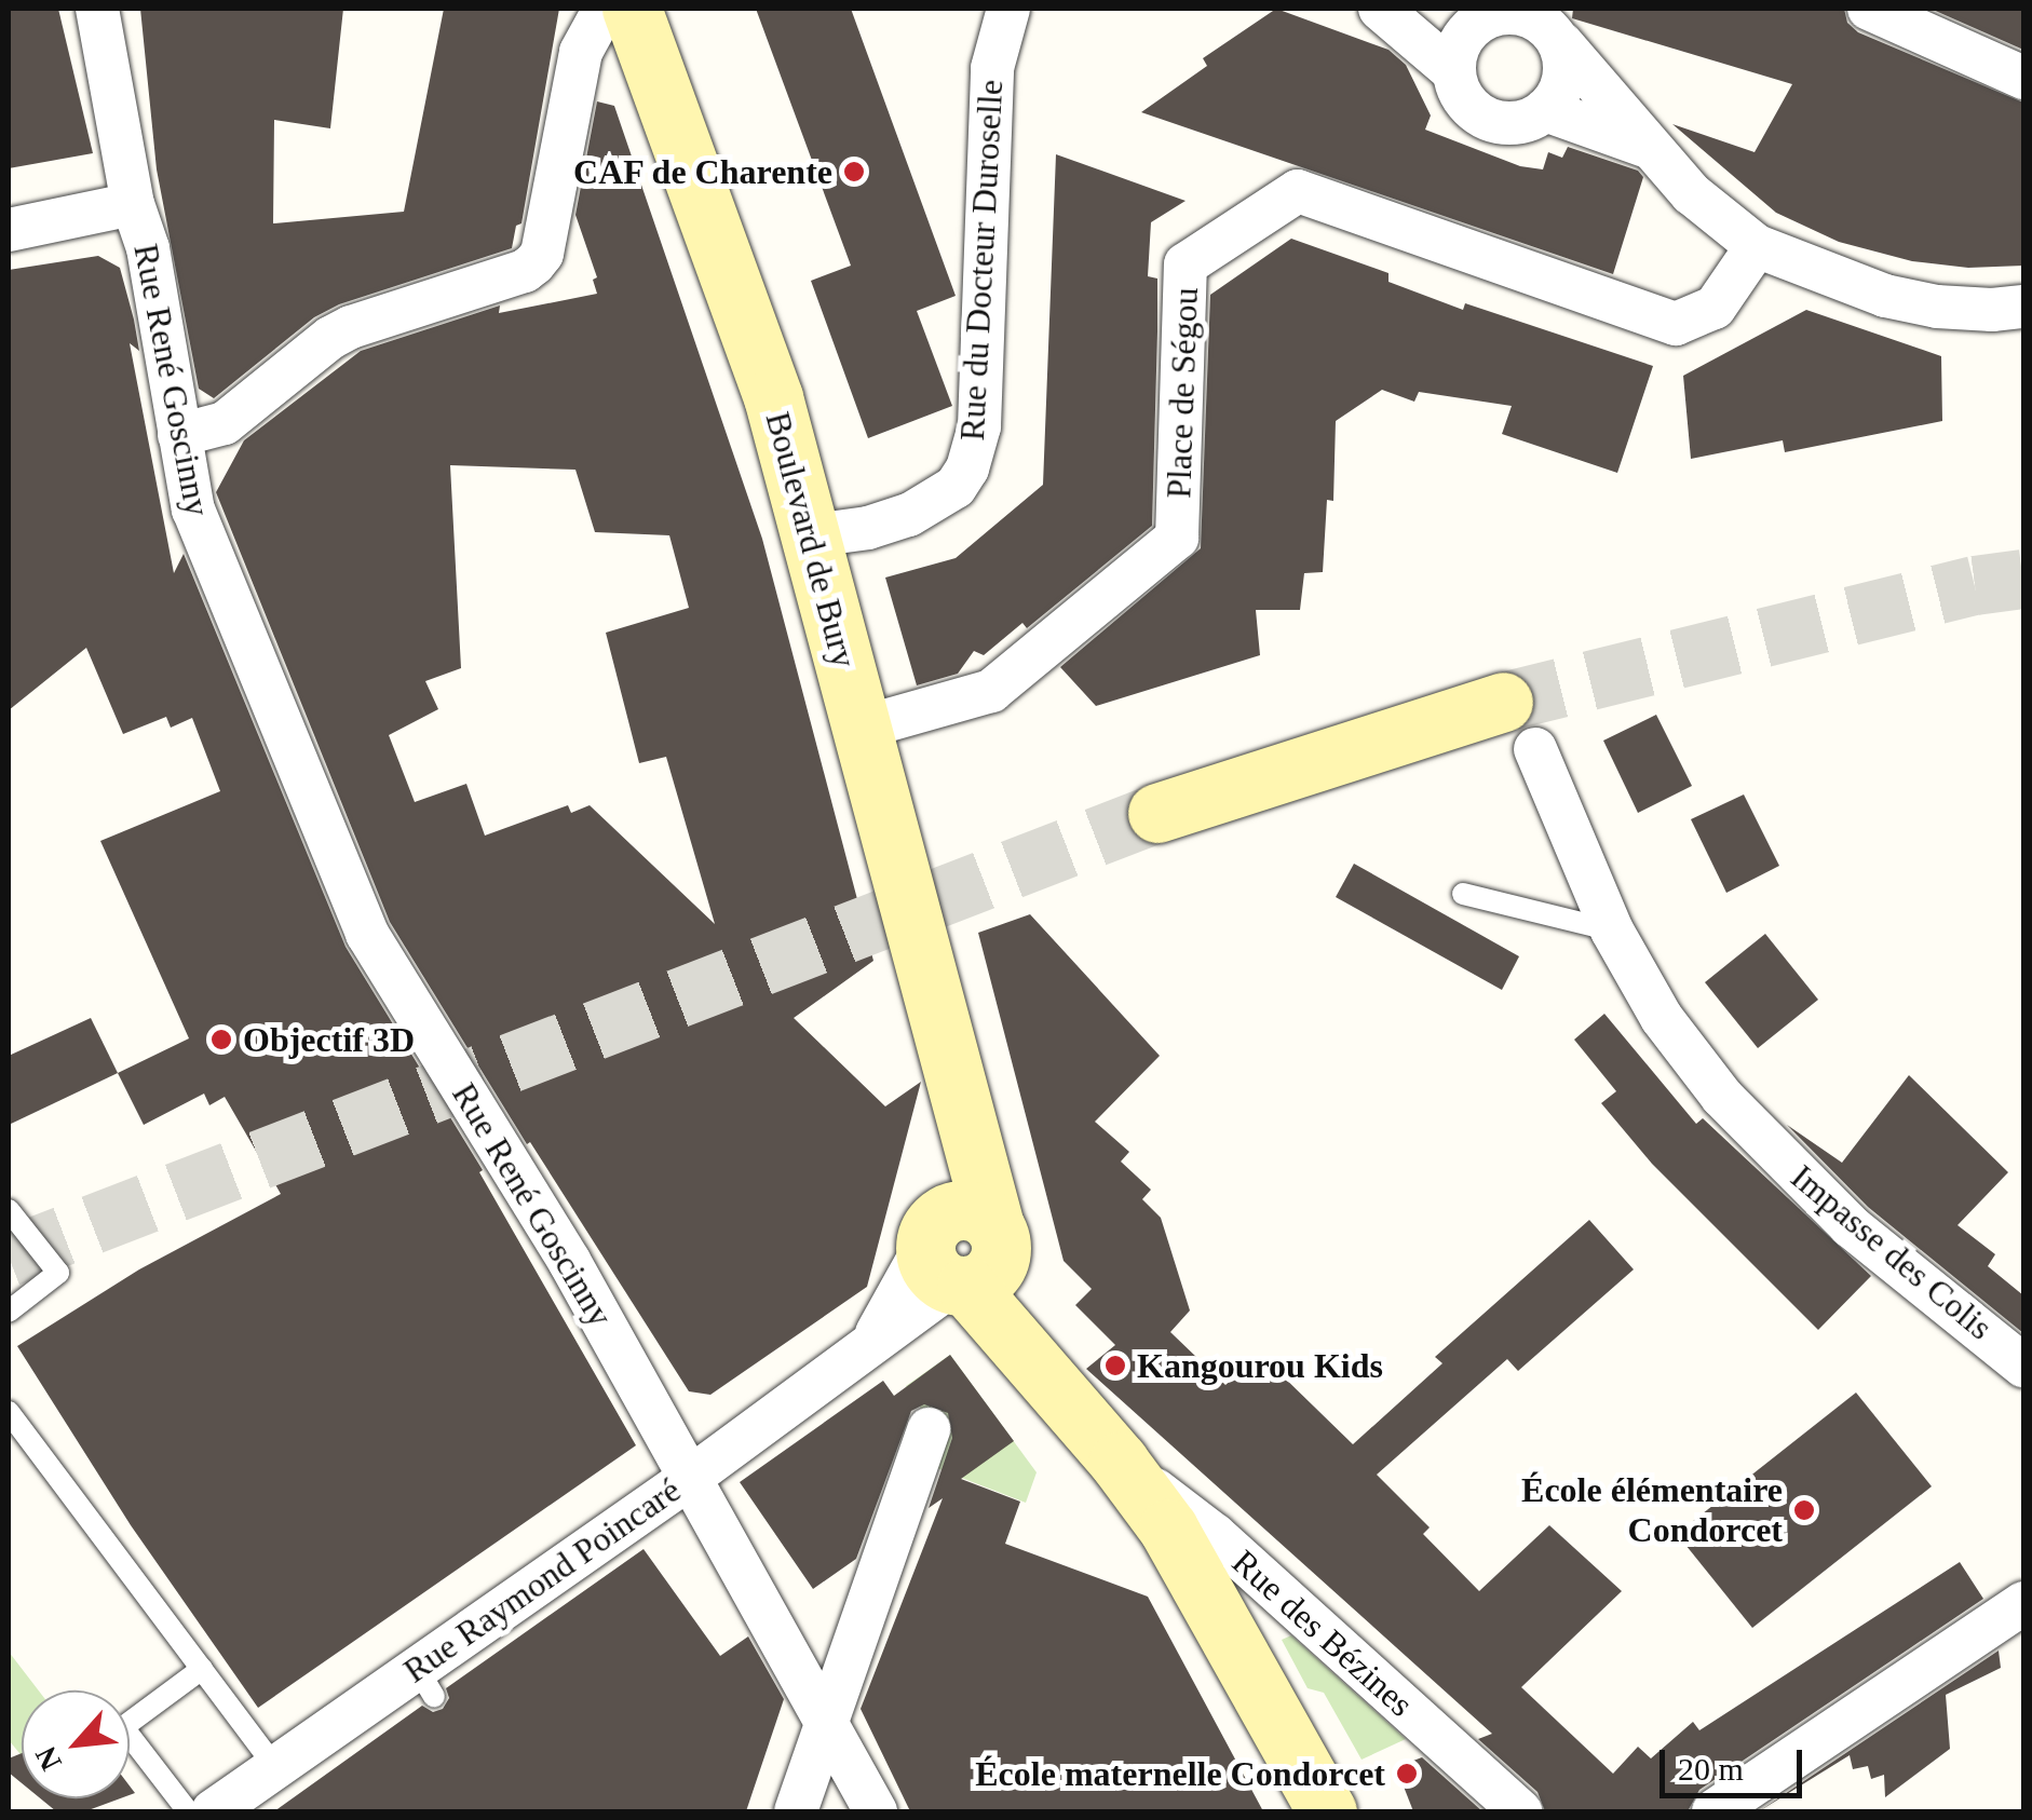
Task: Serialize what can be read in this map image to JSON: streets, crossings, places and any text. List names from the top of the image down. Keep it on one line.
{"streets":{"main road":["Boulevard de Bury"],"street":["Rue du Docteur Duroselle","Rue René Goscinny","Place de Ségou","Impasse des Colis","Rue Raymond Poincaré","Rue des Bézines"]},"crossings":[["Rue du Docteur Duroselle","Boulevard de Bury"],["Rue René Goscinny","Rue Raymond Poincaré"],["Place de Ségou","Boulevard de Bury"],["Boulevard de Bury","Rue Raymond Poincaré"]],"places":["CAF de Charente","Objectif 3D","Kangourou Kids","École élémentaire Condorcet","École maternelle Condorcet"],"scale_bar":"20 m","north":"bottom left"}
